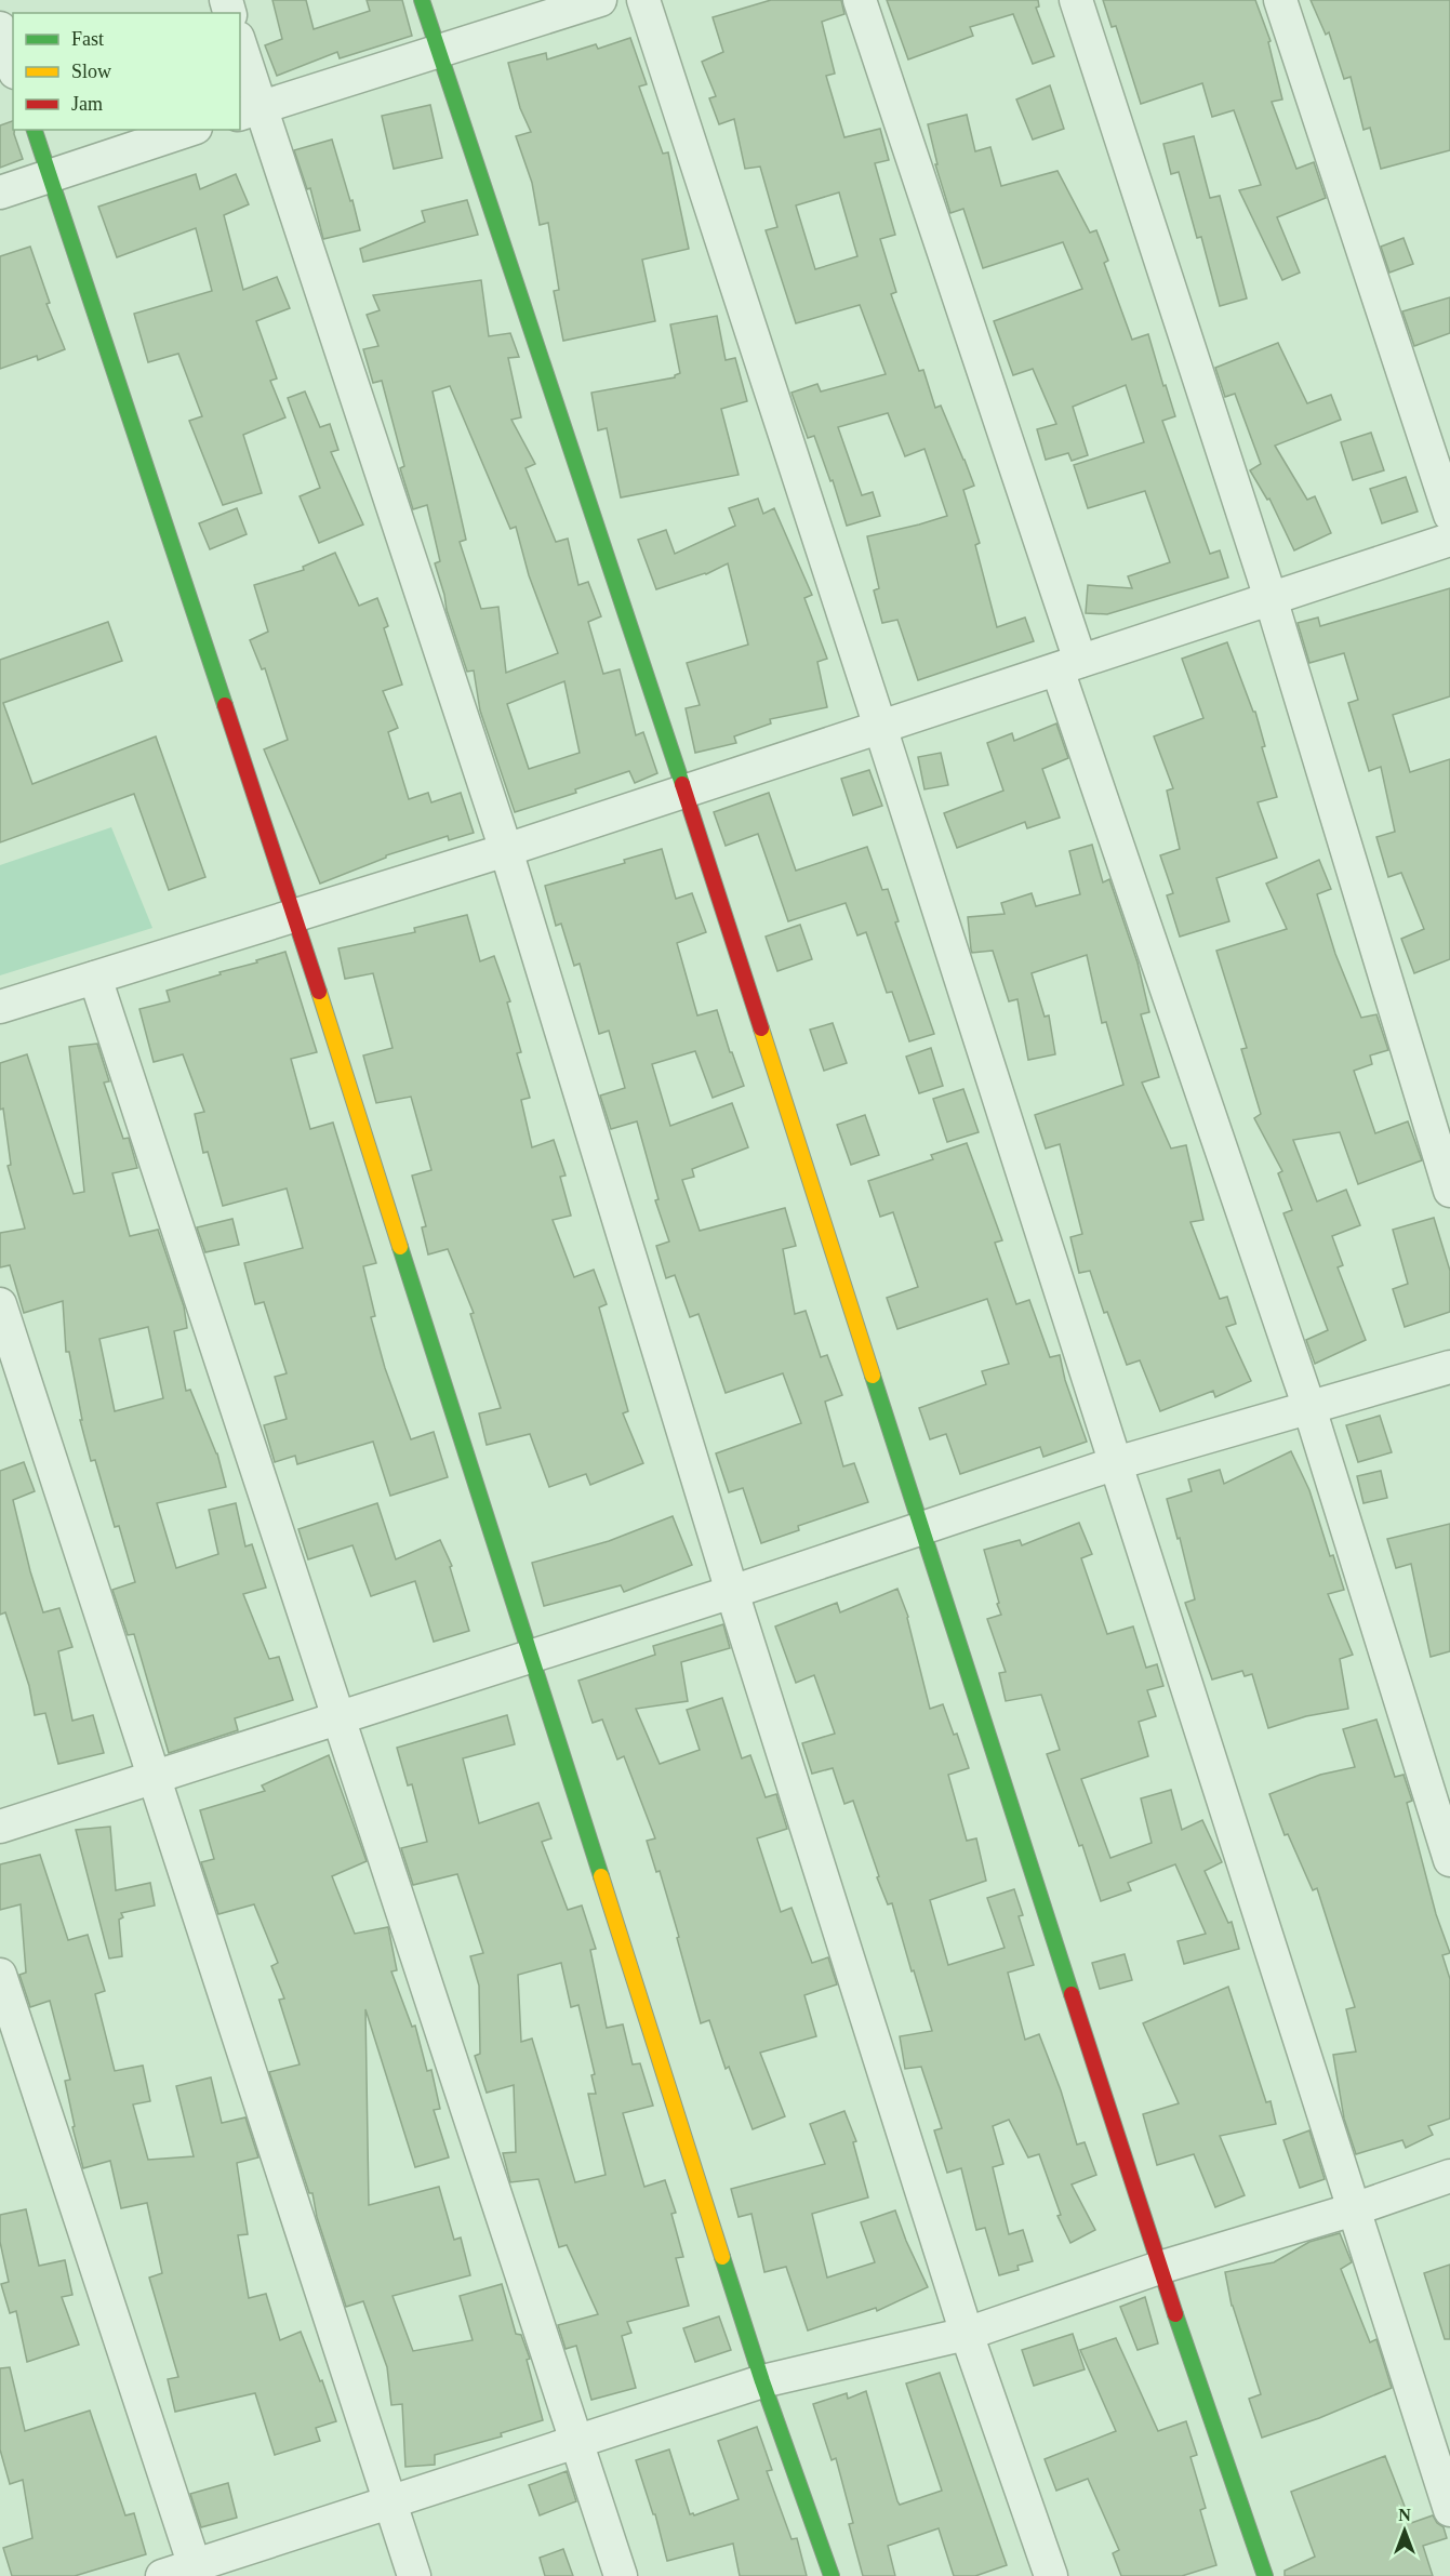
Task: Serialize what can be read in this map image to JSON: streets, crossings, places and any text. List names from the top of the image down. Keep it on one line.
{"legend":["Fast","Slow","Jam"],"north":"top"}
